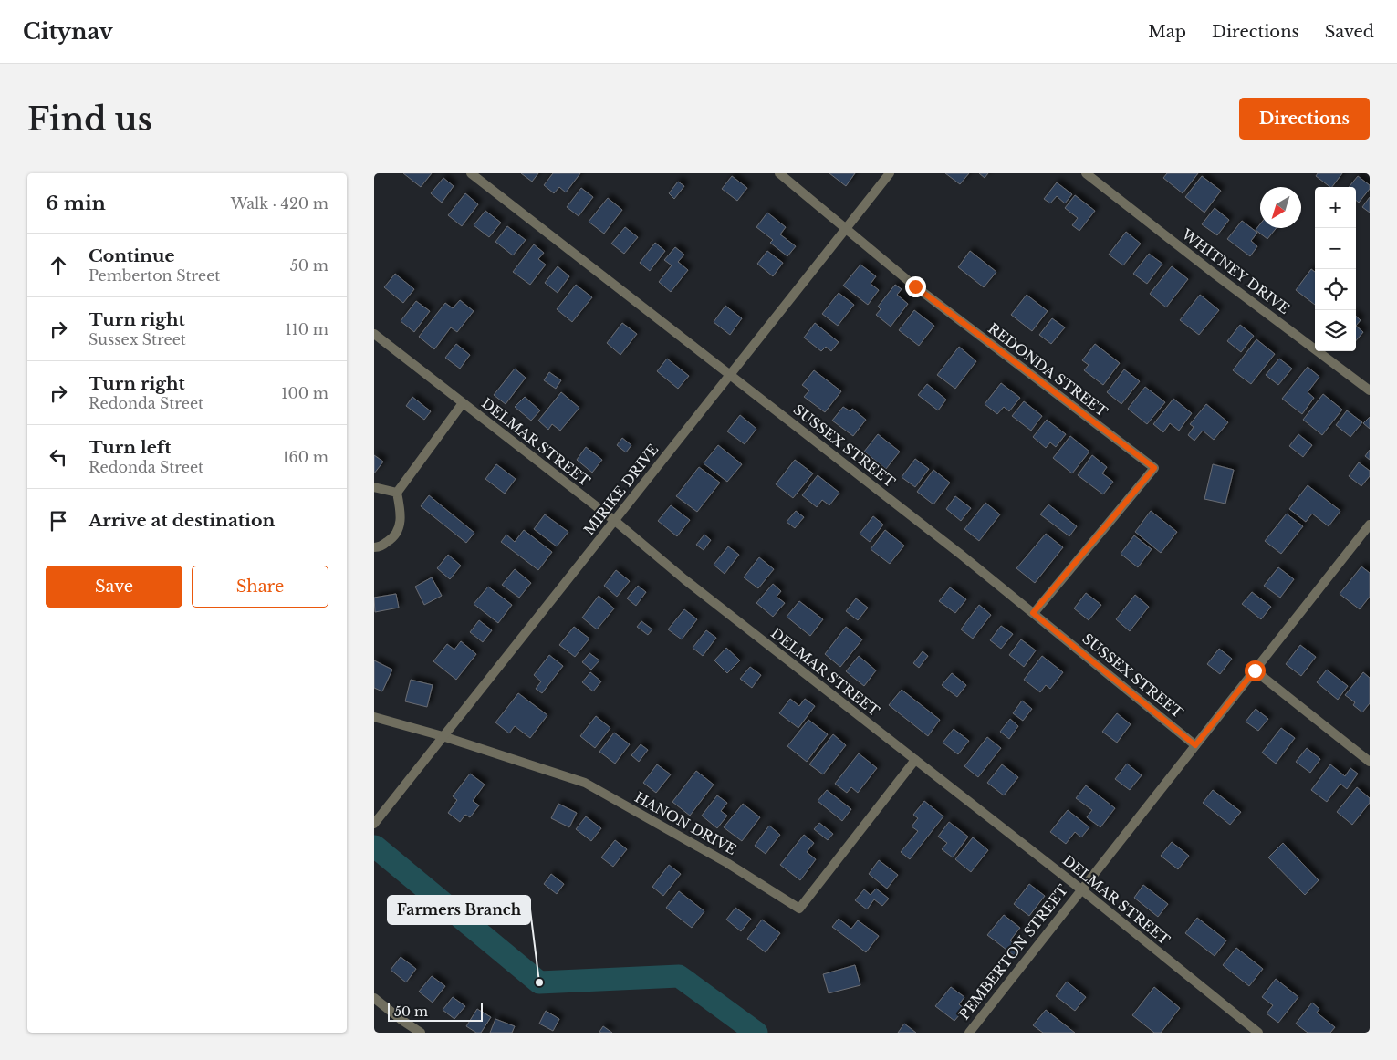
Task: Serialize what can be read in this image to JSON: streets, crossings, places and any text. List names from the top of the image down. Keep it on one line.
{"streets":{"street":["WHITNEY DRIVE","REDONDA STREET","DELMAR STREET","SUSSEX STREET","MIRIKE DRIVE","HANON DRIVE","PEMBERTON STREET"]},"crossings":[["REDONDA STREET","SUSSEX STREET"],["REDONDA STREET","MIRIKE DRIVE"],["DELMAR STREET","MIRIKE DRIVE"],["DELMAR STREET","HANON DRIVE"],["DELMAR STREET","PEMBERTON STREET"],["SUSSEX STREET","MIRIKE DRIVE"],["SUSSEX STREET","PEMBERTON STREET"],["MIRIKE DRIVE","HANON DRIVE"]],"places":["Farmers Branch"],"scale_bar":"50 m","north":"bottom left","page":{"header":"Citynav","nav":["Map","Directions","Saved"],"buttons":["Directions",["Save","Share"]],"title":"Find us","heading":["6 min","Walk · 420 m"],"map_buttons":["+","−"],"list":[["Continue","Pemberton Street","50 m"],["Turn right","Sussex Street","110 m"],["Turn right","Redonda Street","100 m"],["Turn left","Redonda Street","160 m"],"Arrive at destination"],"scale":"50 m"}}
